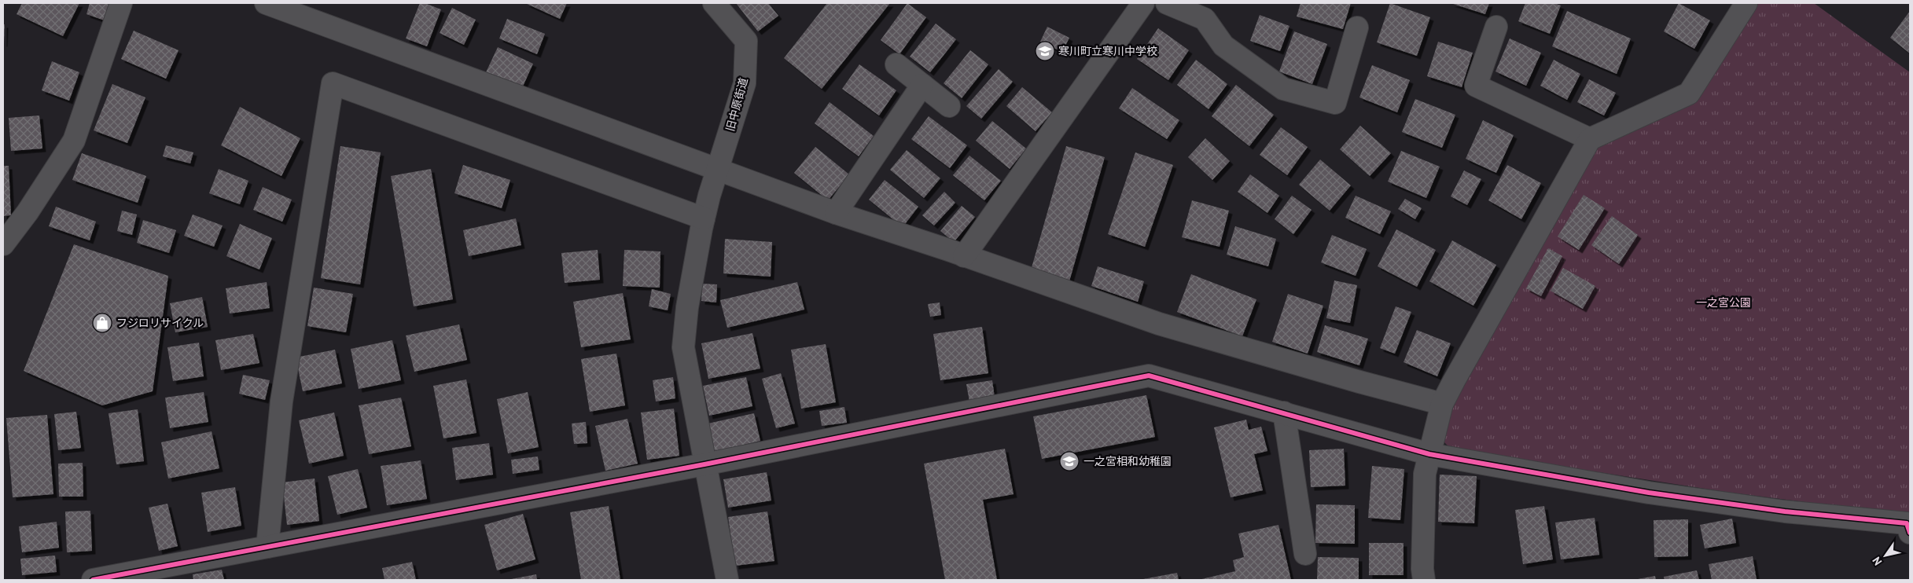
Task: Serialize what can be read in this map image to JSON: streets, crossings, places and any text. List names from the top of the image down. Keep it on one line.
{"streets":{"street":["旧中原街道"]},"parks":["一之宮公園"],"places":{"school or university":["寒川町立寒川中学校","一之宮相和幼稚園"],"shop":["フジロリサイクル"]},"north":"bottom left"}
